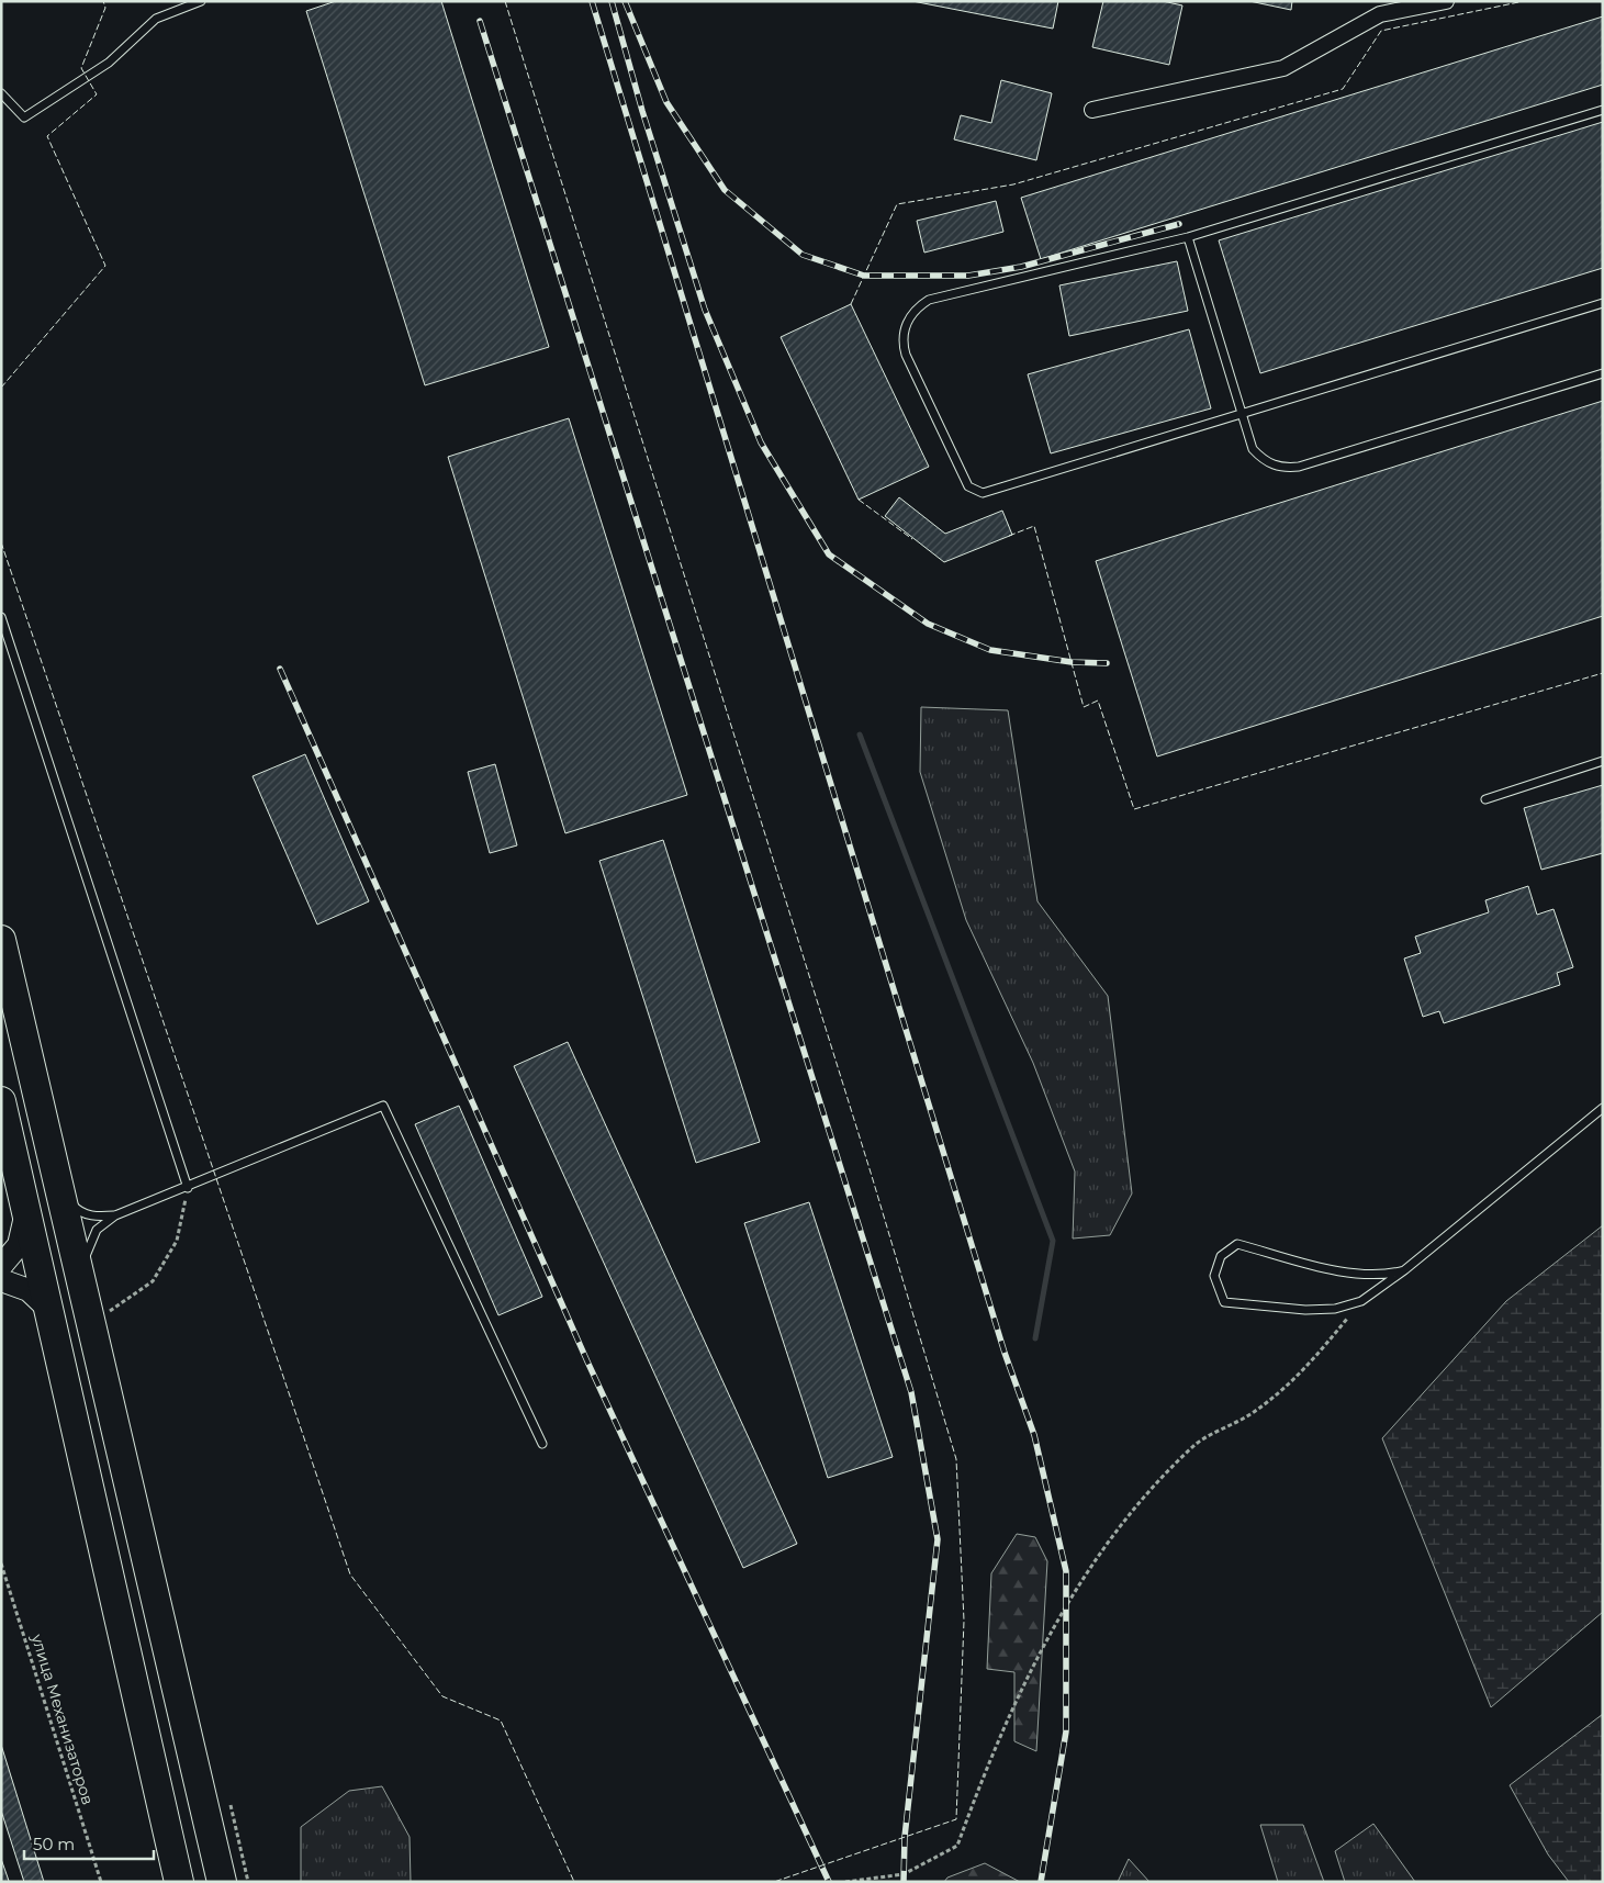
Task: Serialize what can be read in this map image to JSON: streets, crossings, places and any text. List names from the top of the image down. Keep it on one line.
{"streets":{"path":["улица Механизаторов"]},"scale_bar":"50 m"}
